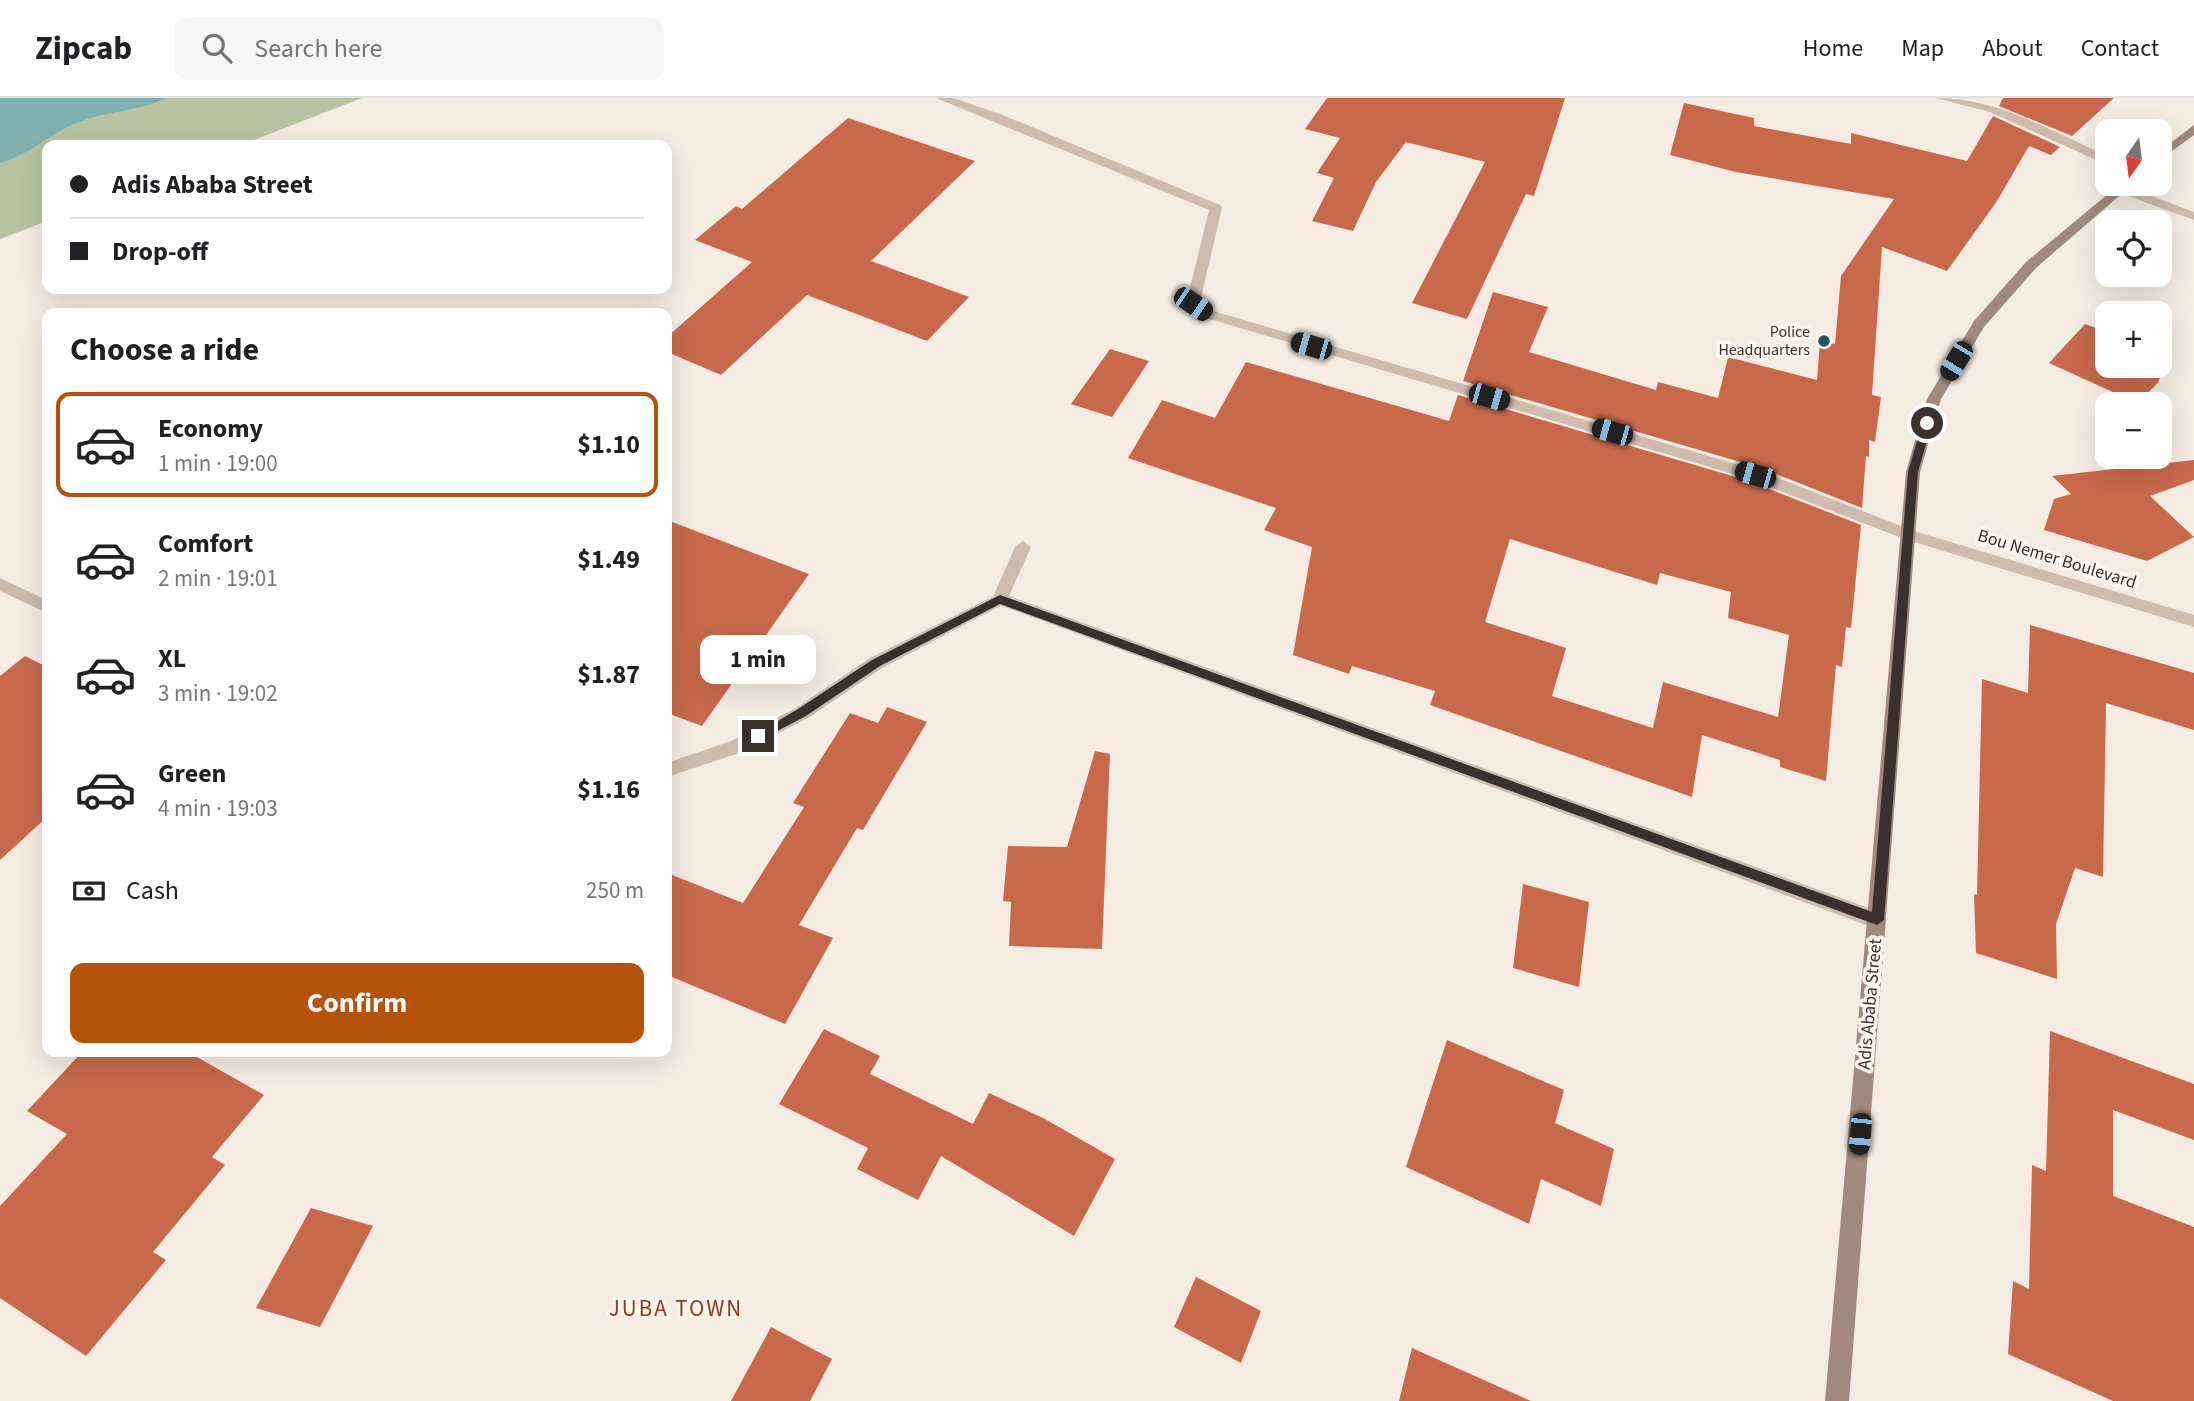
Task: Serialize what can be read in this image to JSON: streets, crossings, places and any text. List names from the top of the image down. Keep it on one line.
{"streets":{"street":["Bou Nemer Boulevard","Adis Ababa Street"]},"crossings":[["Bou Nemer Boulevard","Adis Ababa Street"]],"districts":["JUBA TOWN"],"places":["Police Headquarters"],"north":"bottom","page":{"header":"Zipcab","search":"Search here","nav":["Home","Map","About","Contact"],"map_buttons":["+","−"],"banner":["Adis Ababa Street","Drop-off"],"heading":"Choose a ride","list":[{"name":"Economy","note":"1 min · 19:00","value":"$1.10"},{"name":"Comfort","note":"2 min · 19:01","value":"$1.49"},{"name":"XL","note":"3 min · 19:02","value":"$1.87"},{"name":"Green","note":"4 min · 19:03","value":"$1.16"}],"bubble":"1 min","pay":["Cash","250 m"],"buttons":"Confirm"}}
